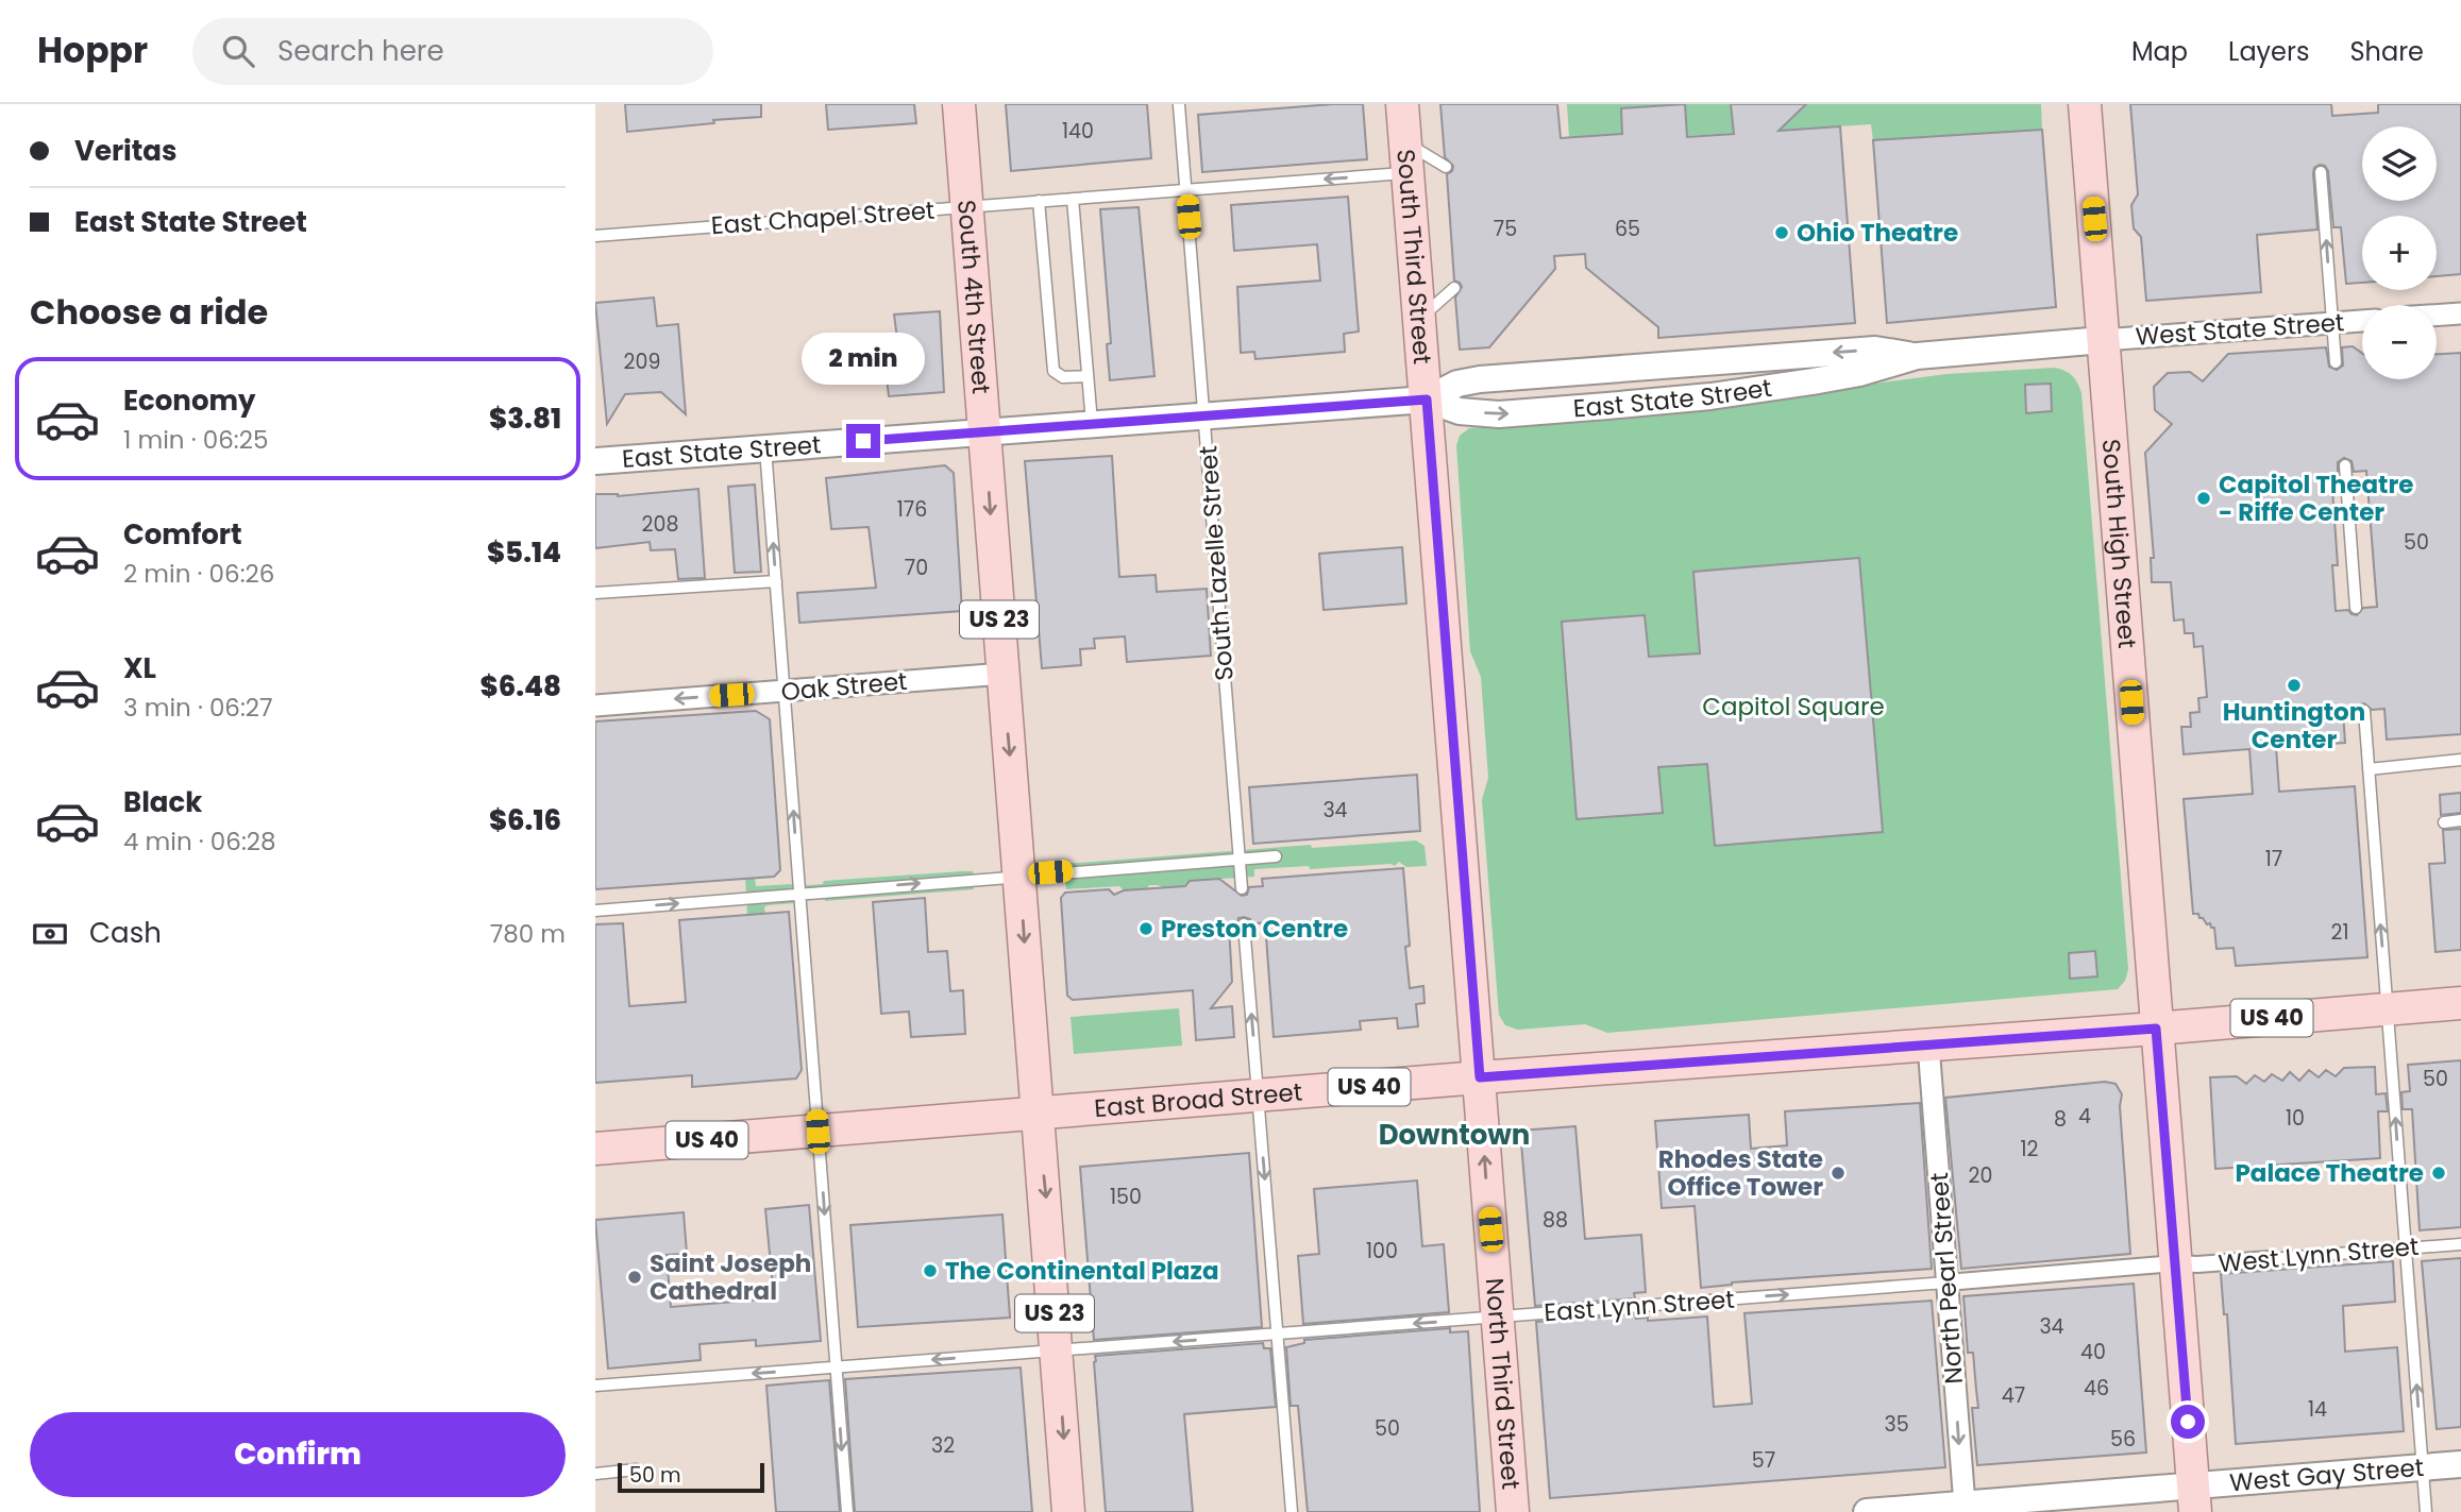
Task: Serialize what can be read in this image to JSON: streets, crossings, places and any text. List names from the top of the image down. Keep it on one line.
{"streets":{"main road":["South Third Street","South 4th Street","South High Street","US 23","US 40","East Broad Street","North Third Street"],"street":["West State Street","East State Street","Oak Street","West Lynn Street","North Pearl Street","East Lynn Street","West Gay Street"],"lane":["East Chapel Street","South Lazelle Street"]},"crossings":[["East Chapel Street","South Third Street"],["East Chapel Street","South 4th Street"],["East Chapel Street","South Lazelle Street"],["South Third Street","East State Street"],["South Third Street","East Broad Street"],["South Third Street","North Third Street"],["South 4th Street","East State Street"],["South 4th Street","US 23"],["South 4th Street","Oak Street"],["South 4th Street","East Broad Street"],["West State Street","East State Street"],["West State Street","South High Street"],["East State Street","South High Street"],["East State Street","South Lazelle Street"],["South High Street","US 40"],["South High Street","East Broad Street"],["South High Street","West Lynn Street"],["South High Street","East Lynn Street"],["South High Street","West Gay Street"],["US 23","East Broad Street"],["US 23","East Lynn Street"],["US 40","East Broad Street"],["East Broad Street","North Pearl Street"],["East Broad Street","North Third Street"],["West Lynn Street","East Lynn Street"],["North Pearl Street","East Lynn Street"],["North Pearl Street","West Gay Street"],["East Lynn Street","North Third Street"]],"one_way":["South 4th Street","Oak Street","North Pearl Street","North Third Street"],"districts":["Downtown"],"parks":["Capitol Square"],"places":["Ohio Theatre","Capitol Theatre - Riffe Center","Huntington Center","Preston Centre","Rhodes State Office Tower","Palace Theatre","The Continental Plaza","Saint Joseph Cathedral"],"house_numbers":["140","75","65","209","176","208","50","70","34","17","21","50","4","10","8","12","20","150","88","100","34","40","46","47","14","35","50","56","32","57"],"scale_bar":"50 m","page":{"header":"Hoppr","search":"Search here","nav":["Map","Layers","Share"],"banner":["Veritas","East State Street"],"map_buttons":["+","−"],"heading":"Choose a ride","bubble":"2 min","list":[{"name":"Economy","note":"1 min · 06:25","value":"$3.81"},{"name":"Comfort","note":"2 min · 06:26","value":"$5.14"},{"name":"XL","note":"3 min · 06:27","value":"$6.48"},{"name":"Black","note":"4 min · 06:28","value":"$6.16"}],"pay":["Cash","780 m"],"buttons":"Confirm","scale":"50 m"}}
